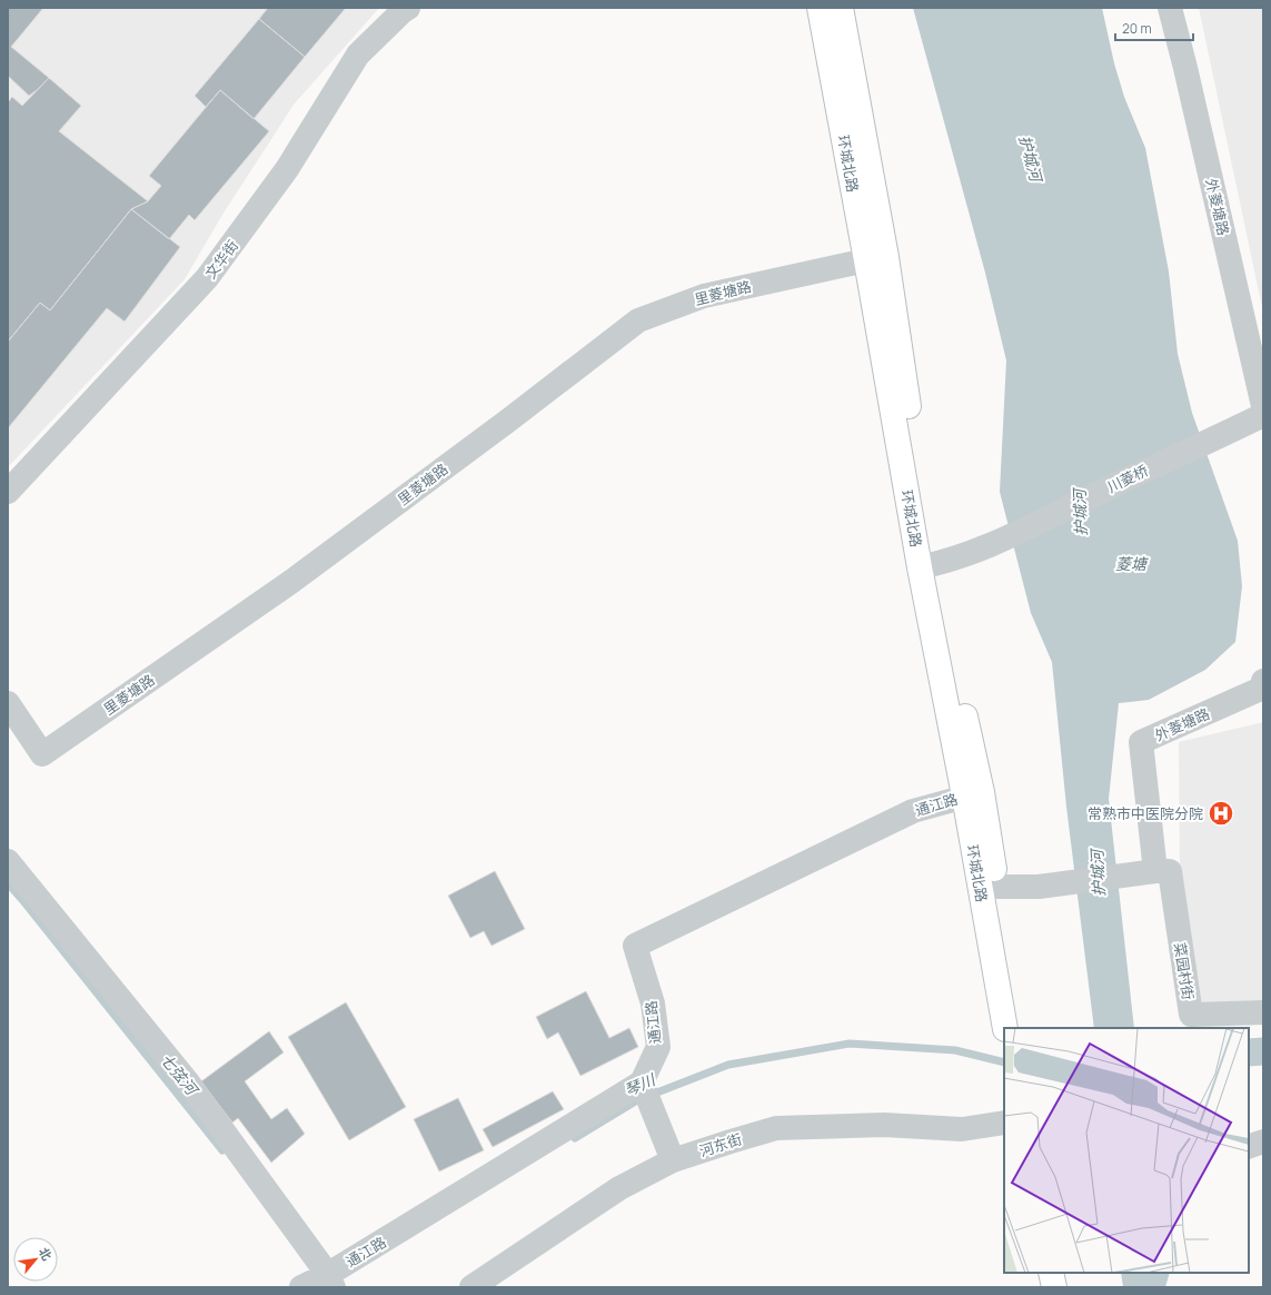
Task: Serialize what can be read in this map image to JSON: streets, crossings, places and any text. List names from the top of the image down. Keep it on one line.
{"streets":{"main road":["环城北路"],"street":["外菱塘路","文华街","里菱塘路","川菱桥","通江路","菜园村街","河东街"]},"crossings":[["环城北路","里菱塘路"],["环城北路","川菱桥"],["环城北路","通江路"],["外菱塘路","菜园村街"]],"water":["护城河","菱塘","七弦河","琴川"],"places":{"hospital":["常熟市中医院分院"]},"scale_bar":"20 m","north":"top right"}
